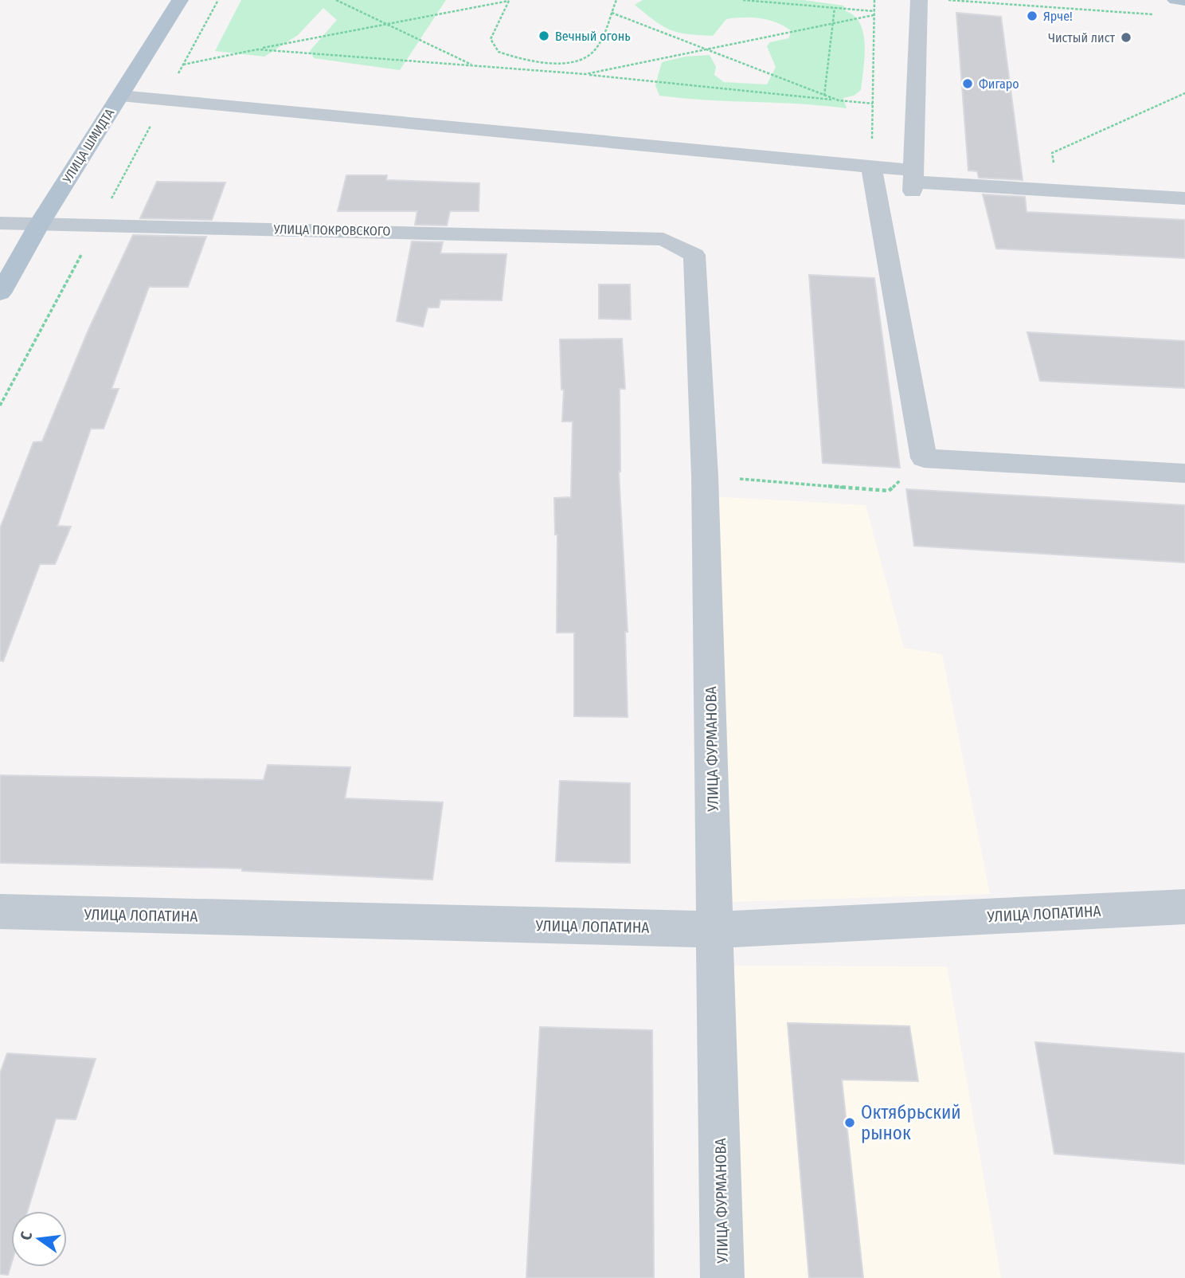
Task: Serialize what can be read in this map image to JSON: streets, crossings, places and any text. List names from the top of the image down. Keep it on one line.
{"streets":{"main road":["УЛИЦА ШМИДТА"],"street":["УЛИЦА ПОКРОВСКОГО","УЛИЦА ФУРМАНОВА","УЛИЦА ЛОПАТИНА"]},"crossings":[["УЛИЦА ШМИДТА","УЛИЦА ПОКРОВСКОГО"],["УЛИЦА ПОКРОВСКОГО","УЛИЦА ФУРМАНОВА"],["УЛИЦА ФУРМАНОВА","УЛИЦА ЛОПАТИНА"]],"places":["Ярче!","Вечный огонь","Чистый лист","Фигаро","Октябрьский рынок"],"north":"left"}
